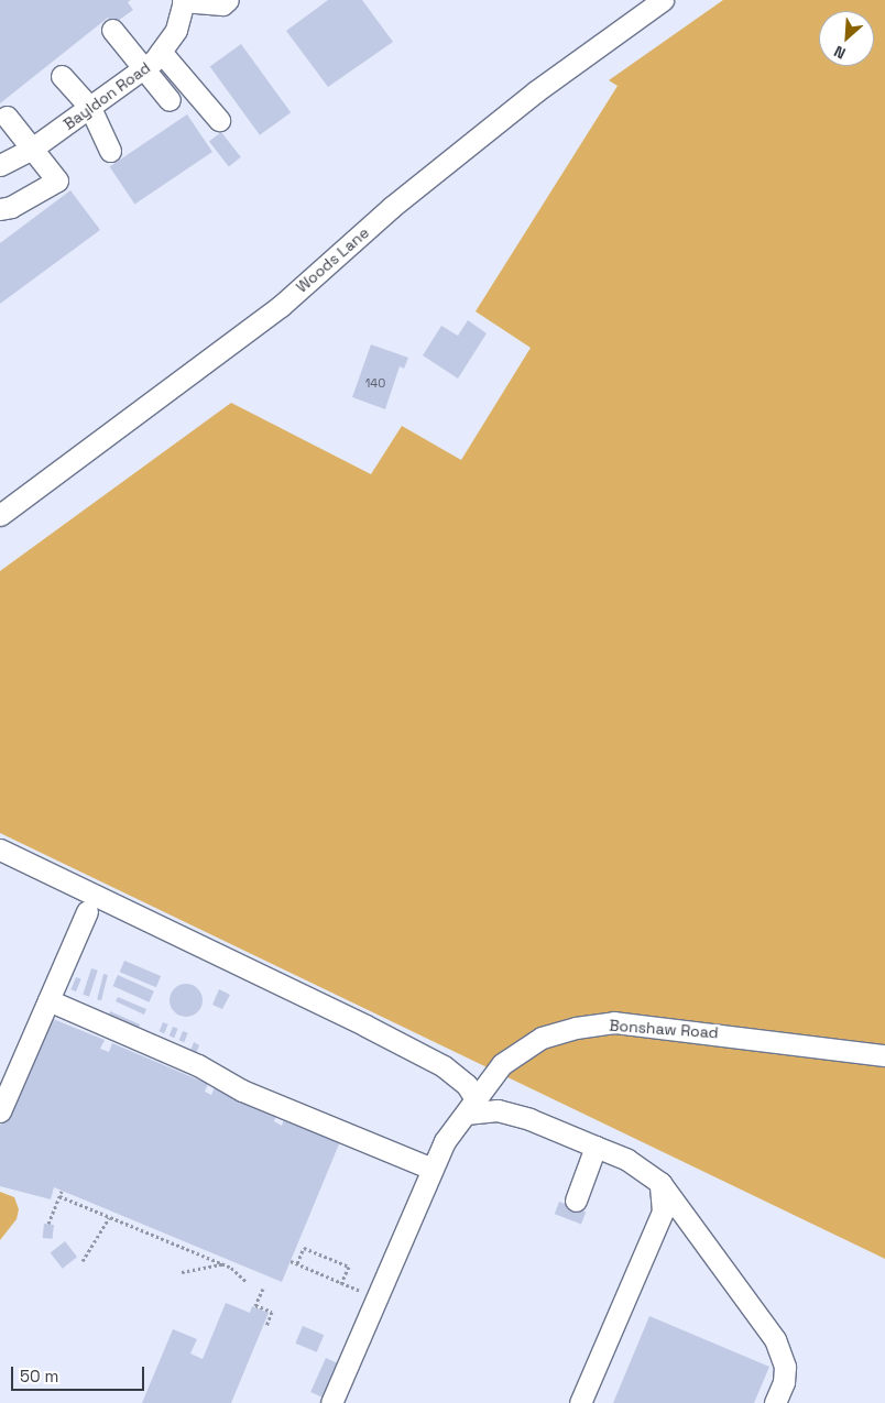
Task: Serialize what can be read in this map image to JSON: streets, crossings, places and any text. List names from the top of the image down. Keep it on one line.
{"streets":{"street":["Bayldon Road","Woods Lane","Bonshaw Road"]},"house_numbers":["140"],"scale_bar":"50 m","north":"bottom left"}
